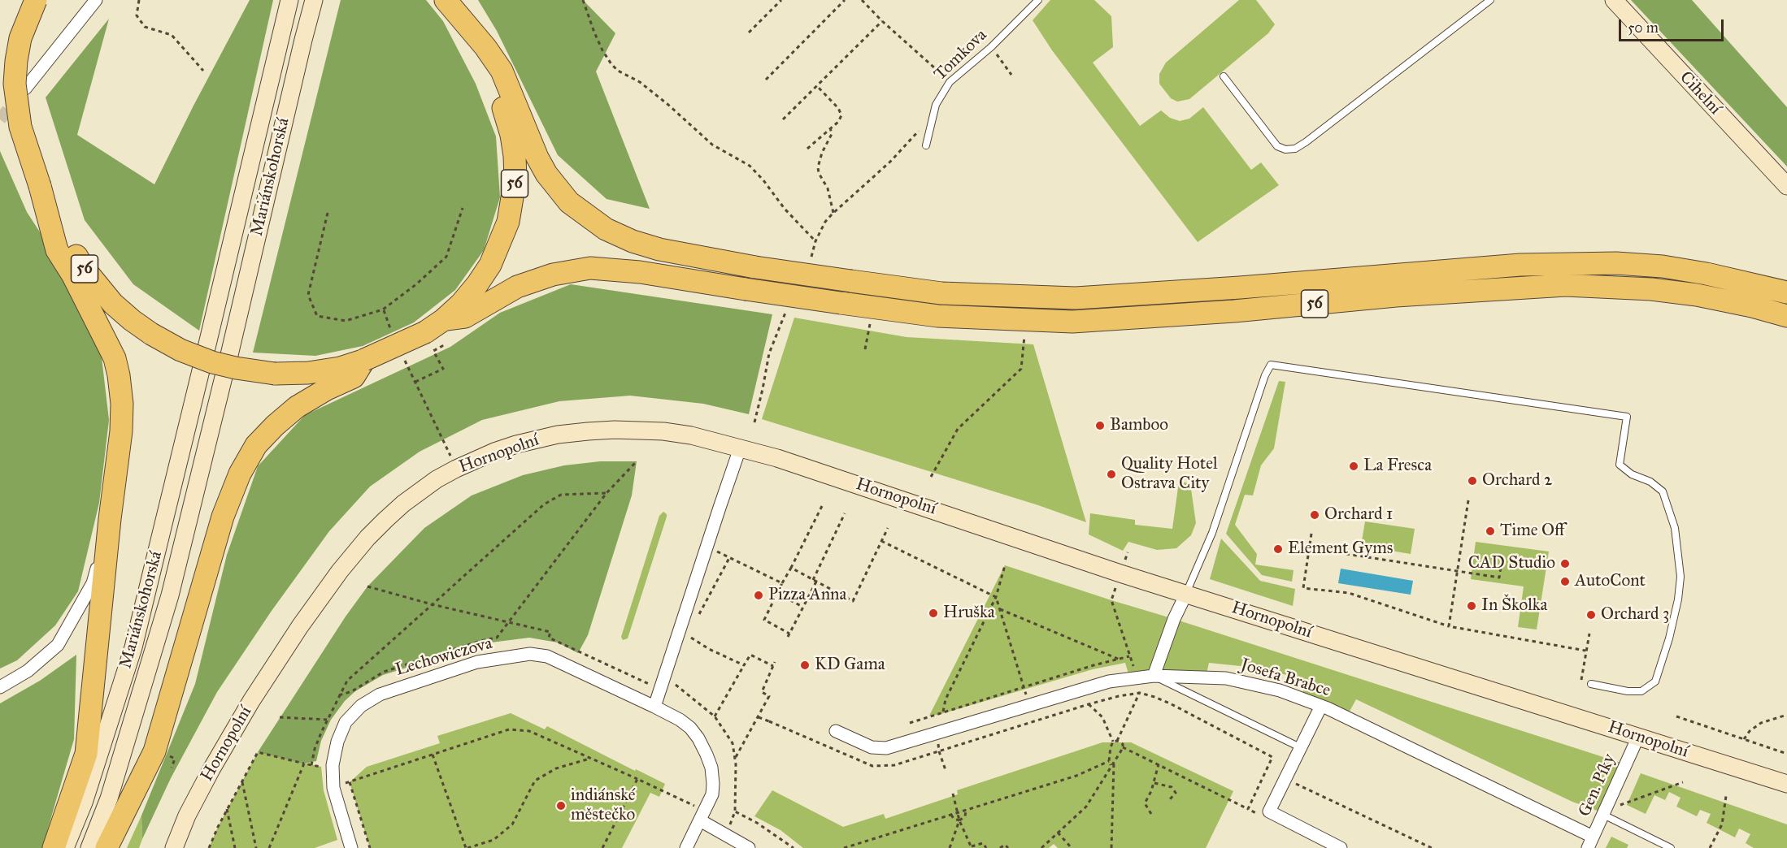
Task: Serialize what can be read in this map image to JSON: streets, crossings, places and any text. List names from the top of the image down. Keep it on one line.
{"streets":{"highway":["56"],"street":["Cihelní","Mariánskohorská","Hornopolní","Lechowiczova","Josefa Brabce","Gen. Píky"],"lane":["Tomkova"]},"crossings":[["Hornopolní","Gen. Píky"],["Josefa Brabce","Gen. Píky"]],"places":["Bamboo","La Fresca","Quality Hotel Ostrava City","Orchard 2","Orchard 1","Time Off","Element Gyms","CAD Studio","AutoCont","Pizza Anna","In Školka","Hruška","Orchard 3","KD Gama","indiánské městečko"],"scale_bar":"50 m"}
